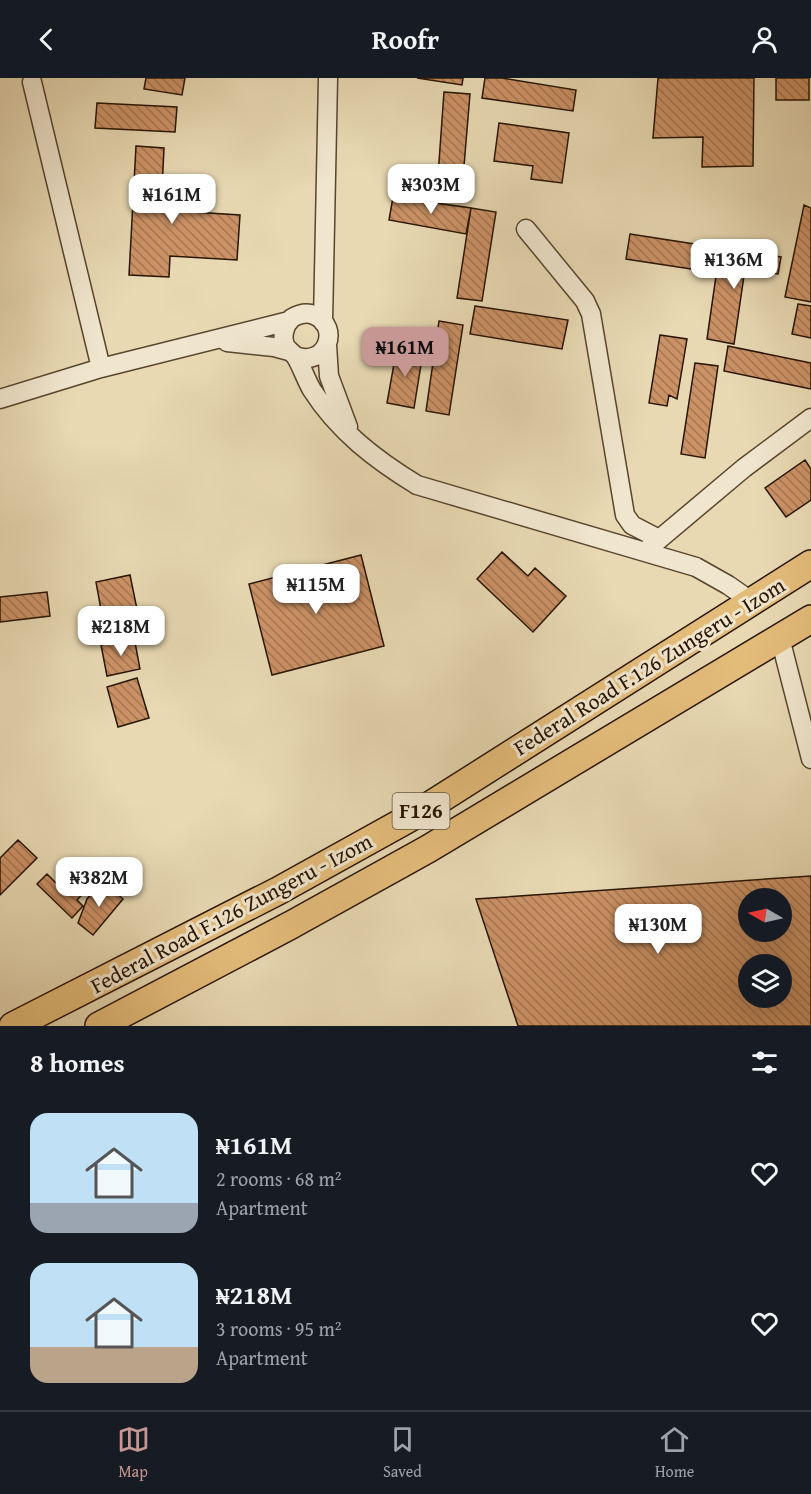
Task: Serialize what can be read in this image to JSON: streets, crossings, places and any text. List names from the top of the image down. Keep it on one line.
{"streets":{"main road":["Federal Road F.126 Zungeru - Izom","F126"]},"north":"left","page":{"header":"Roofr","price":["₦303M","₦161M","₦136M","₦161M","₦115M","₦218M","₦382M","₦130M"],"heading":"8 homes","list":[{"name":"₦161M","note":"2 rooms · 68 m² · Apartment"},{"name":"₦218M","note":"3 rooms · 95 m² · Apartment"}],"tabs":["Map","Saved","Home"]}}
